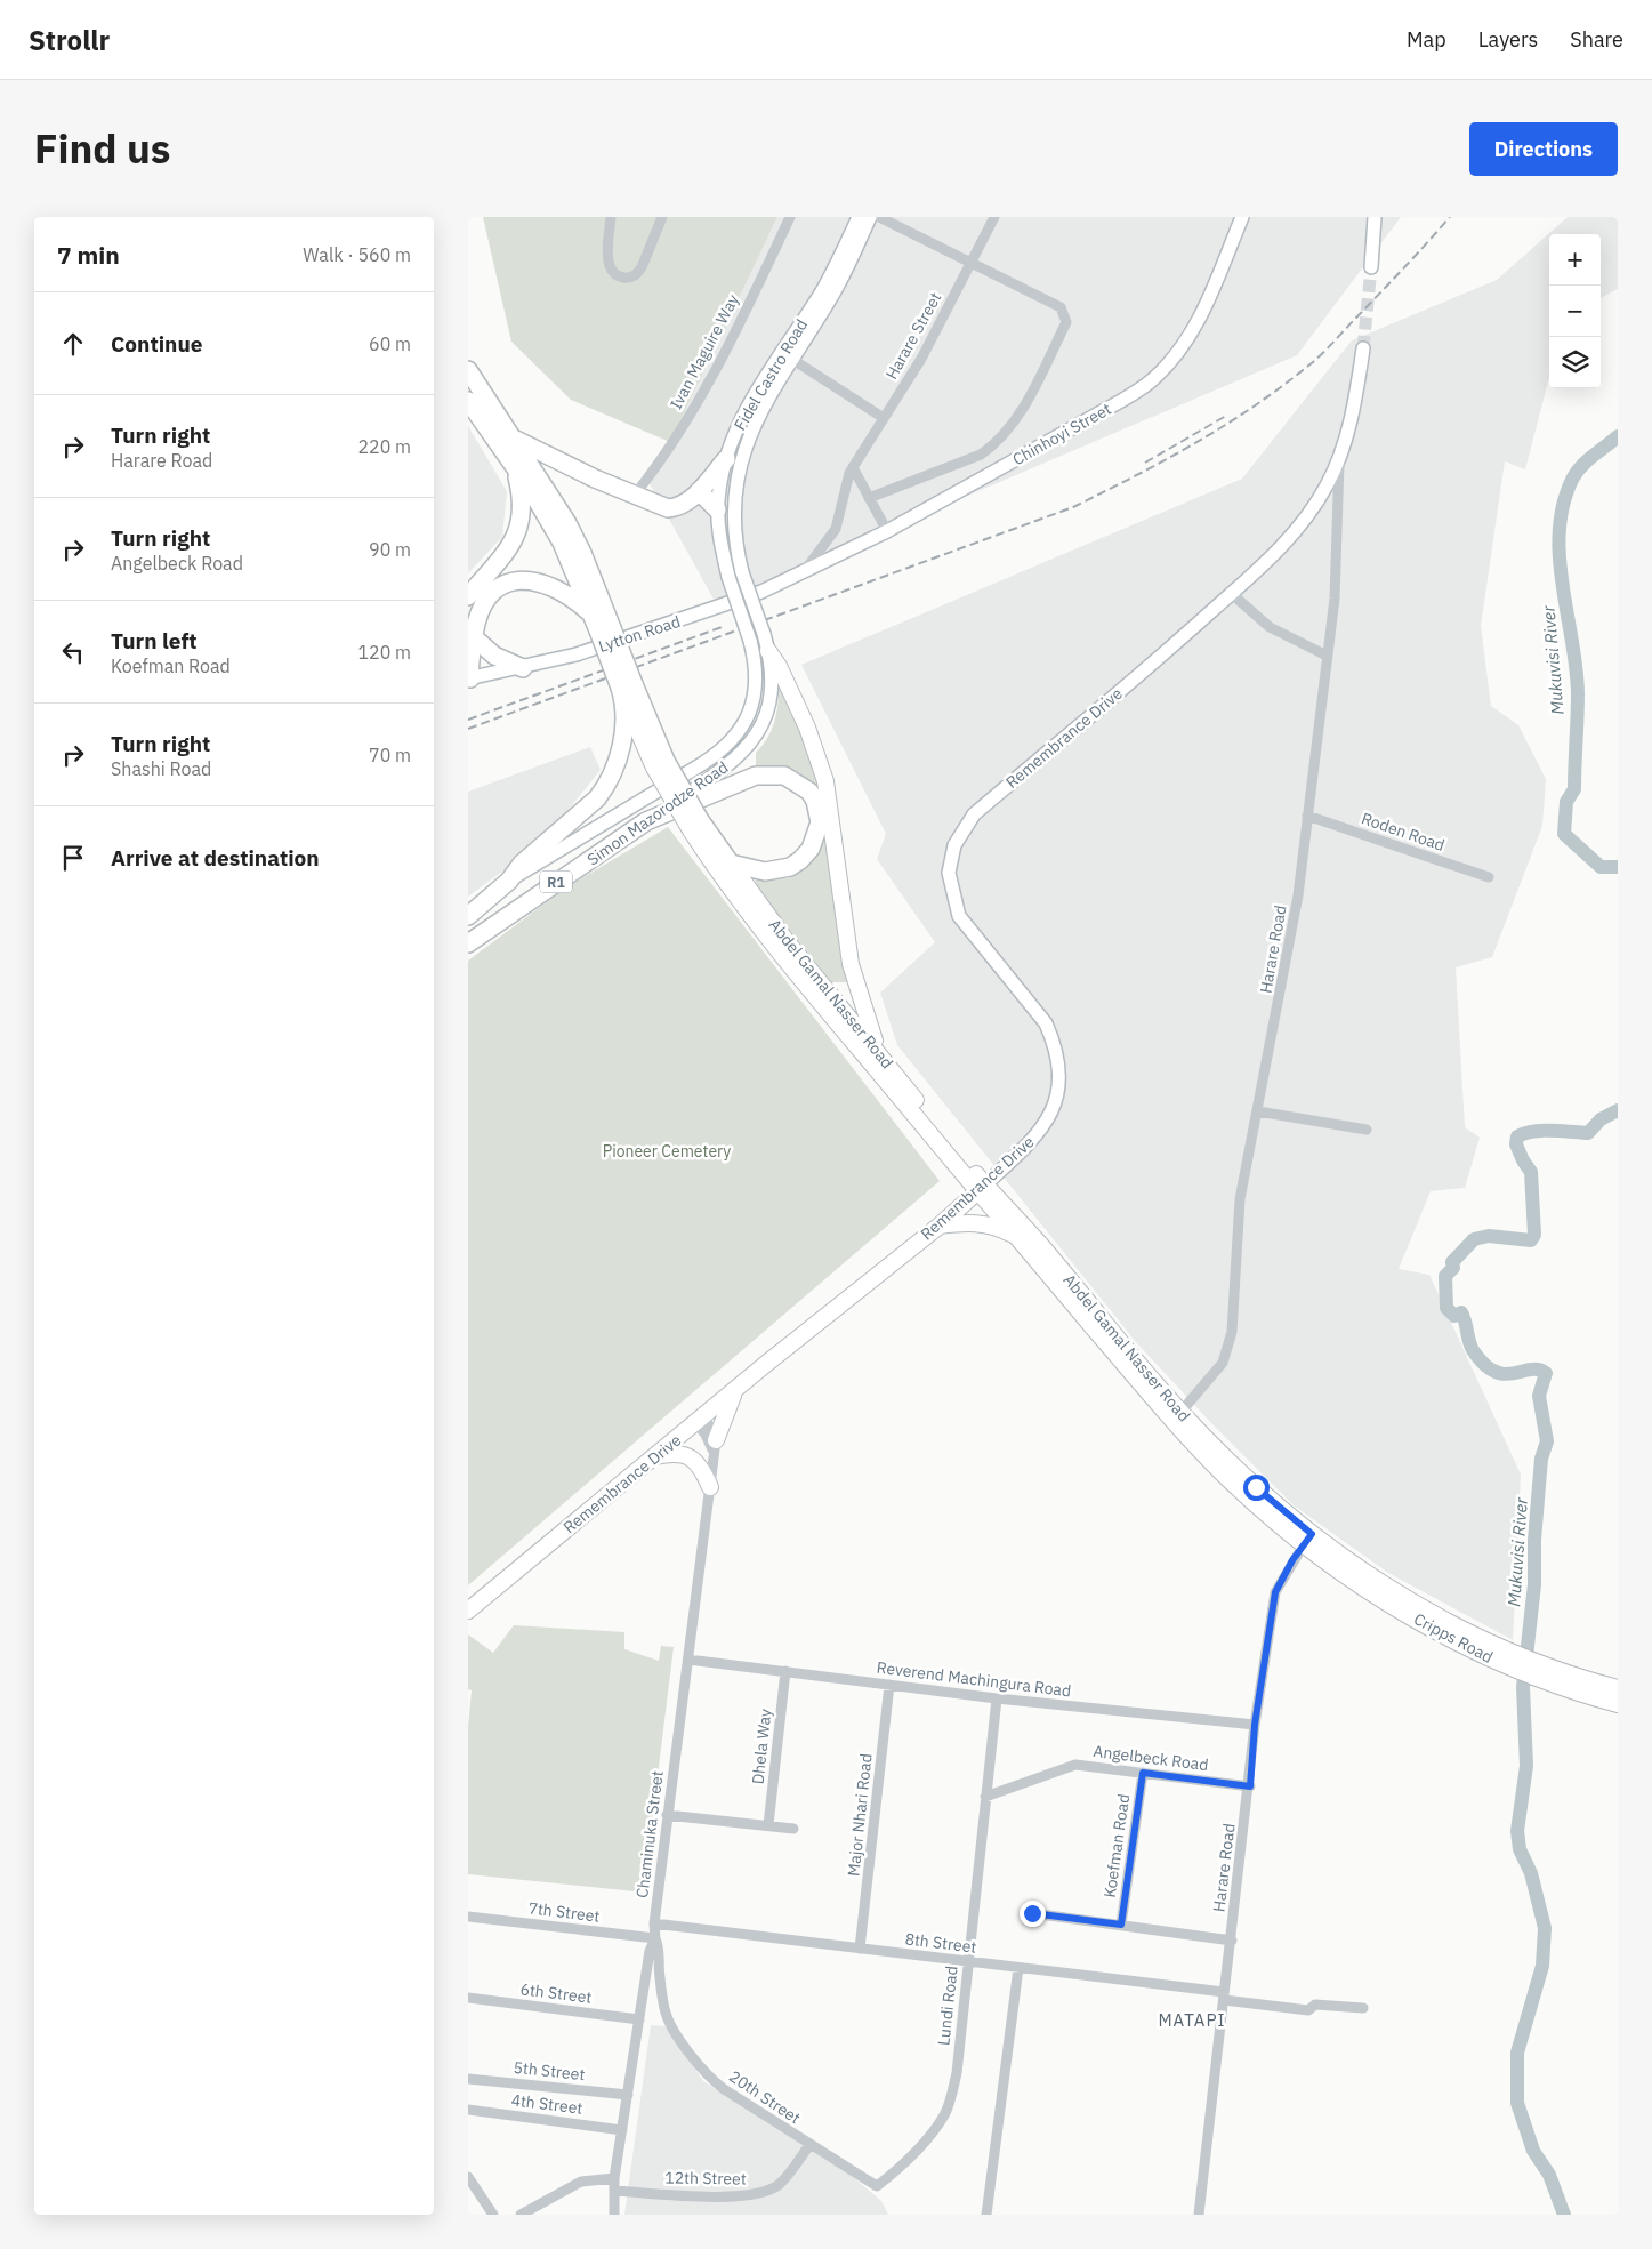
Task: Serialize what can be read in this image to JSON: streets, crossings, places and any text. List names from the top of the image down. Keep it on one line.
{"streets":{"highway":["Simon Mazorodze Road","R1","Abdel Gamal Nasser Road"],"main road":["Remembrance Drive","Cripps Road"],"street":["Harare Street","Ivan Maguire Way","Fidel Castro Road","Chinhoyi Street","Lytton Road","Roden Road","Harare Road","Reverend Machingura Road","Dhela Way","Angelbeck Road","Major Nhari Road","Chaminuka Street","Koefman Road","7th Street","8th Street","6th Street","Lundi Road","5th Street","20th Street","4th Street","12th Street"]},"crossings":[["Harare Street","Chinhoyi Street"],["Harare Street","Lytton Road"],["Fidel Castro Road","Simon Mazorodze Road"],["Chinhoyi Street","Lytton Road"],["Remembrance Drive","Harare Road"],["Remembrance Drive","Abdel Gamal Nasser Road"],["Roden Road","Harare Road"],["Harare Road","Abdel Gamal Nasser Road"],["Harare Road","Cripps Road"],["Harare Road","Reverend Machingura Road"],["Harare Road","Angelbeck Road"],["Harare Road","8th Street"],["Abdel Gamal Nasser Road","Cripps Road"],["Reverend Machingura Road","Dhela Way"],["Reverend Machingura Road","Major Nhari Road"],["Reverend Machingura Road","Chaminuka Street"],["Reverend Machingura Road","Lundi Road"],["Angelbeck Road","Koefman Road"],["Angelbeck Road","Lundi Road"],["Major Nhari Road","8th Street"],["Chaminuka Street","7th Street"],["Chaminuka Street","8th Street"],["Chaminuka Street","6th Street"],["Chaminuka Street","5th Street"],["Chaminuka Street","20th Street"],["Chaminuka Street","4th Street"],["Chaminuka Street","12th Street"],["7th Street","20th Street"],["8th Street","Lundi Road"],["Lundi Road","20th Street"],["20th Street","12th Street"]],"districts":["MATAPI"],"water":["Mukuvisi River"],"parks":["Pioneer Cemetery"],"page":{"header":"Strollr","nav":["Map","Layers","Share"],"title":"Find us","buttons":"Directions","heading":["7 min","Walk · 560 m"],"map_buttons":["+","−"],"list":[["Continue","60 m"],["Turn right","Harare Road","220 m"],["Turn right","Angelbeck Road","90 m"],["Turn left","Koefman Road","120 m"],["Turn right","Shashi Road","70 m"],"Arrive at destination"]}}
